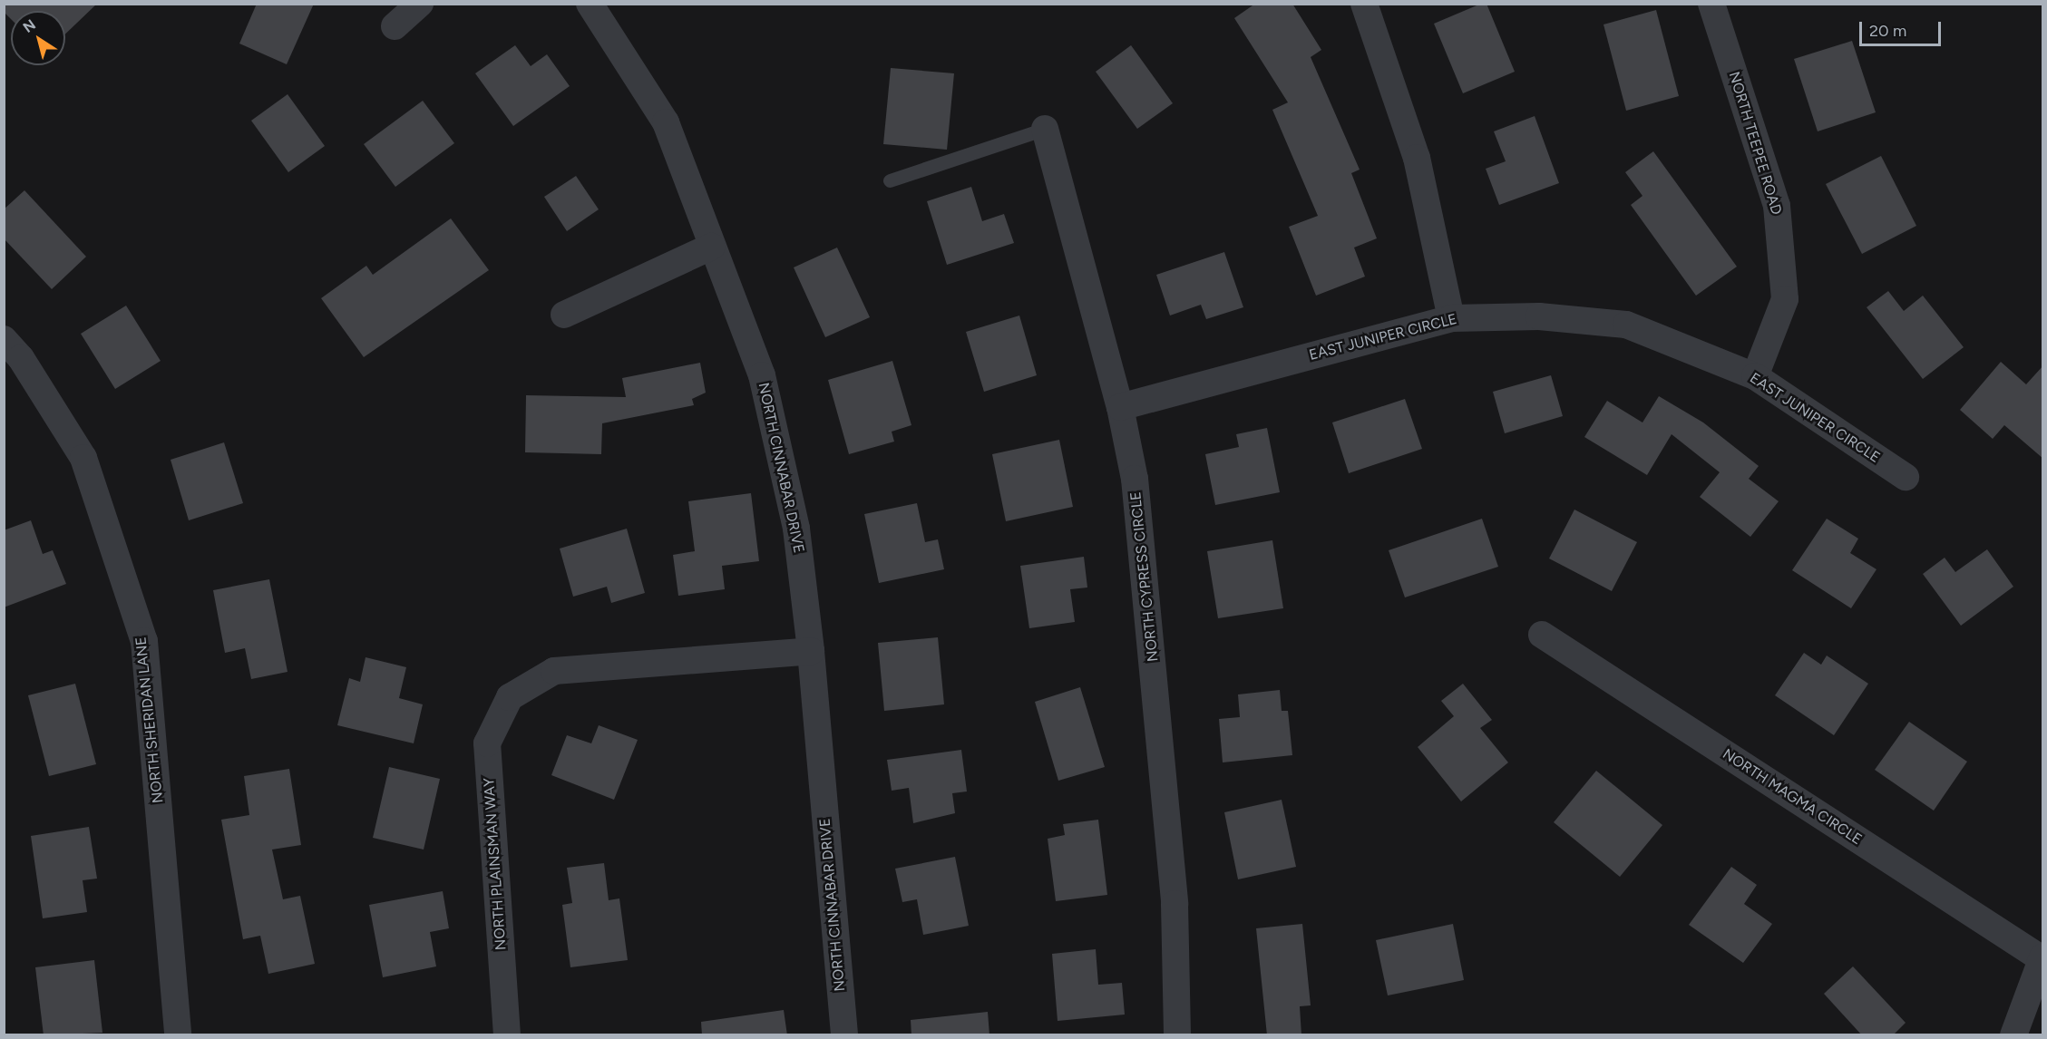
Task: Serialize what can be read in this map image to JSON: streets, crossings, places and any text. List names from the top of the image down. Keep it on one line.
{"streets":{"street":["NORTH TEEPEE ROAD","EAST JUNIPER CIRCLE","NORTH CINNABAR DRIVE","NORTH CYPRESS CIRCLE","NORTH SHERIDAN LANE","NORTH MAGMA CIRCLE","NORTH PLAINSMAN WAY"]},"crossings":[["NORTH TEEPEE ROAD","EAST JUNIPER CIRCLE"],["EAST JUNIPER CIRCLE","NORTH CYPRESS CIRCLE"],["NORTH CINNABAR DRIVE","NORTH PLAINSMAN WAY"]],"scale_bar":"20 m","north":"top left"}
